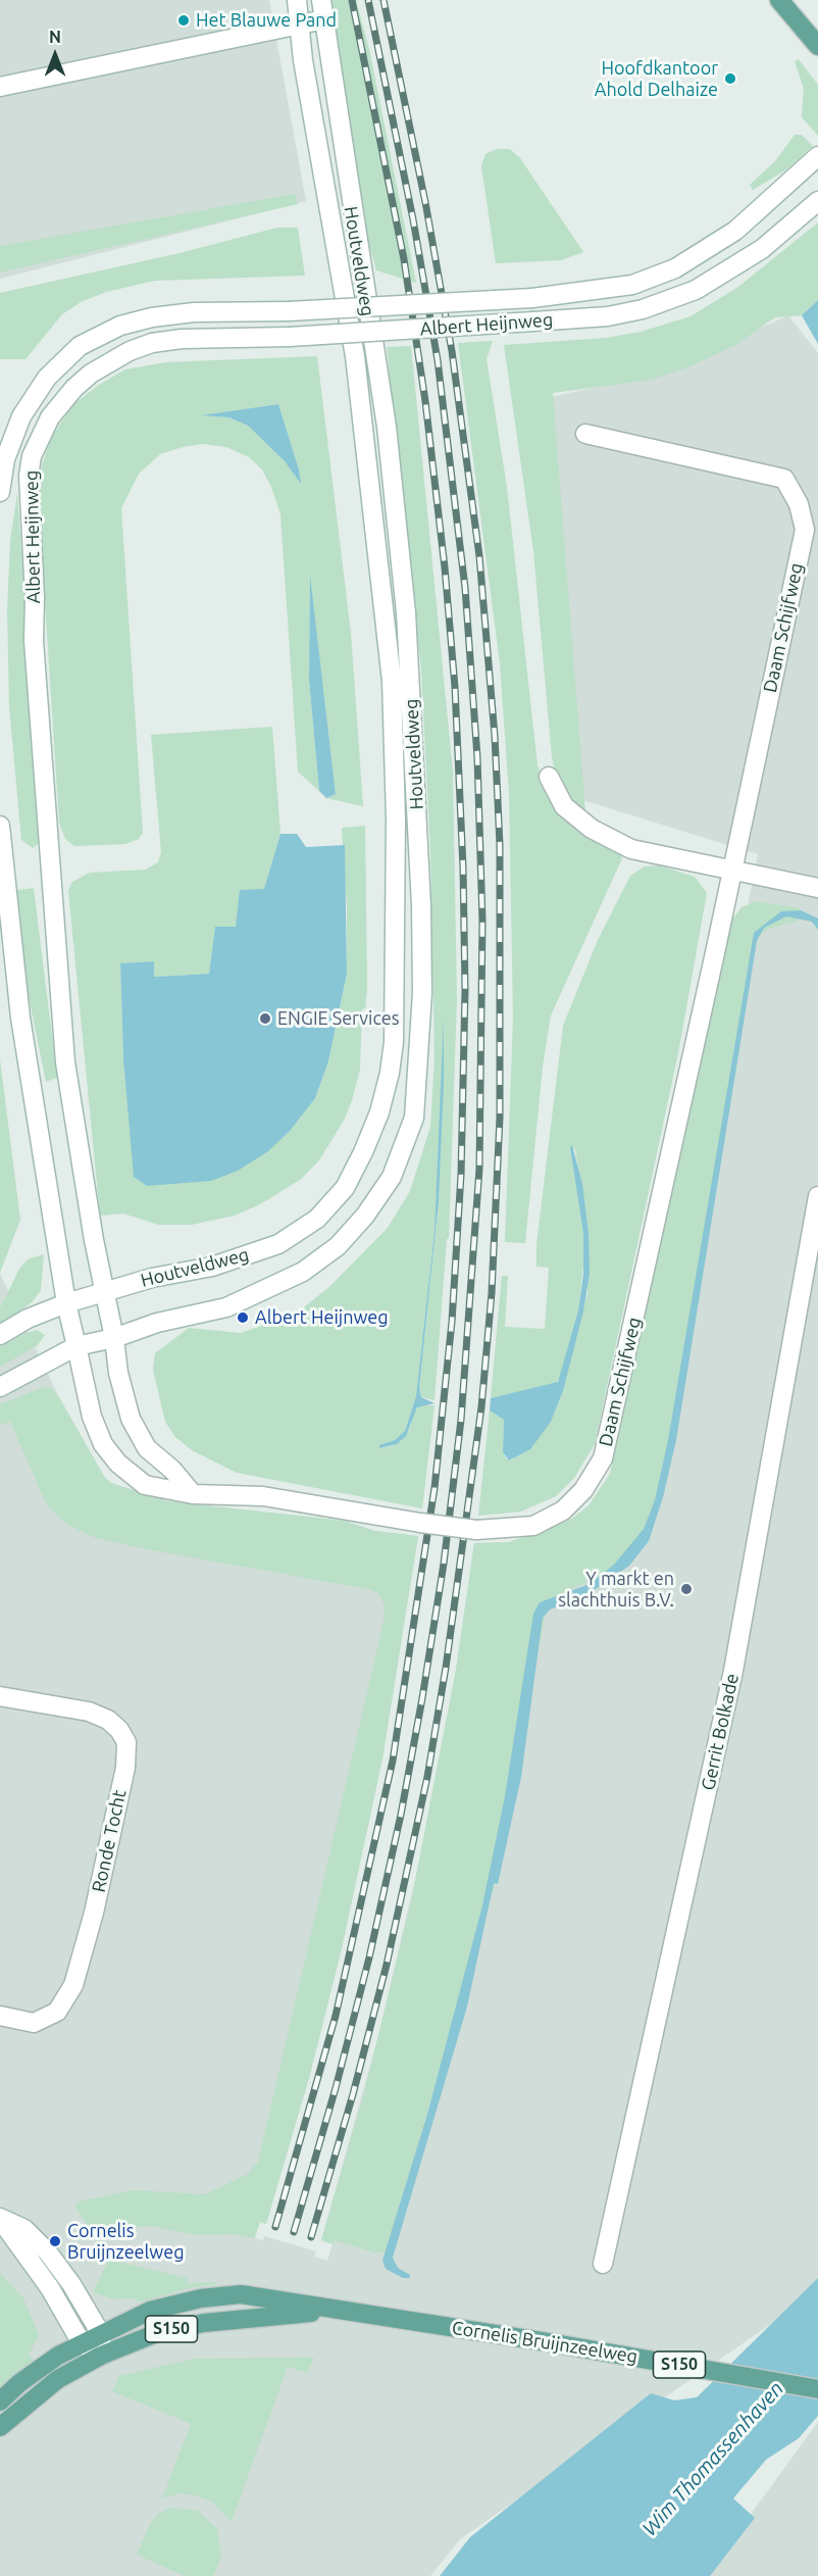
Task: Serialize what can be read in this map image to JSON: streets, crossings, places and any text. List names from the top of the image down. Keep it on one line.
{"streets":{"main road":["S150","Cornelis Bruijnzeelweg"],"street":["Houtveldweg","Albert Heijnweg","Daam Schijfweg","Gerrit Bolkade","Ronde Tocht"]},"crossings":[["Houtveldweg","Albert Heijnweg"],["Houtveldweg","Daam Schijfweg"],["S150","Cornelis Bruijnzeelweg"]],"water":["Wim Thomassenhaven"],"places":["Het Blauwe Pand","Hoofdkantoor Ahold Delhaize","ENGIE Services","Albert Heijnweg","Y markt en slachthuis B.V.","Cornelis Bruijnzeelweg"],"north":"top"}
